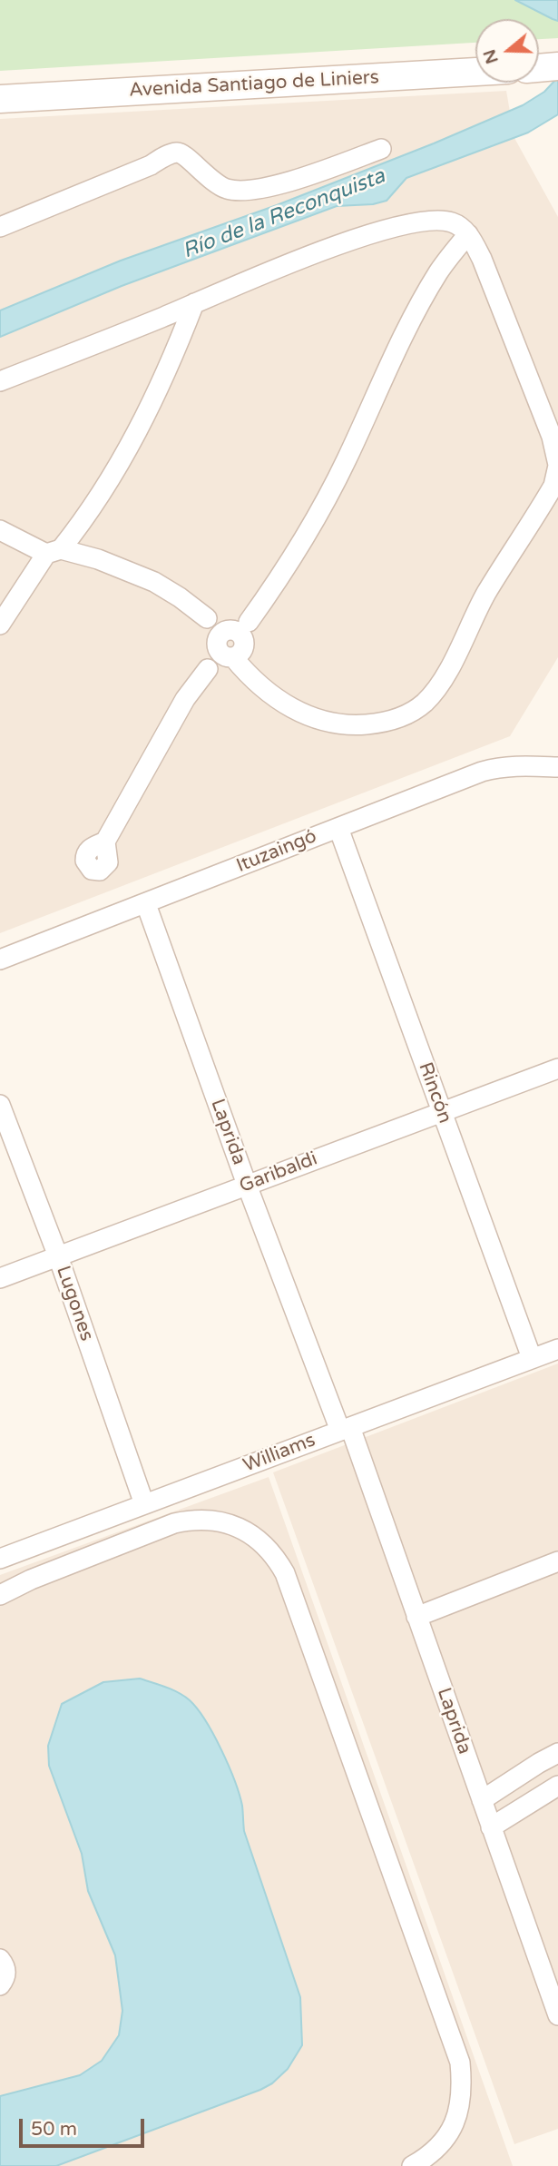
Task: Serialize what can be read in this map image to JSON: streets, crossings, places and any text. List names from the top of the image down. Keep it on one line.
{"streets":{"main road":["Avenida Santiago de Liniers"],"street":["Ituzaingó","Rincón","Laprida","Garibaldi","Lugones","Williams"]},"crossings":[["Ituzaingó","Rincón"],["Ituzaingó","Laprida"],["Rincón","Garibaldi"],["Rincón","Williams"],["Laprida","Garibaldi"],["Laprida","Williams"],["Garibaldi","Lugones"],["Lugones","Williams"]],"water":["Río de la Reconquista"],"scale_bar":"50 m","north":"left"}
